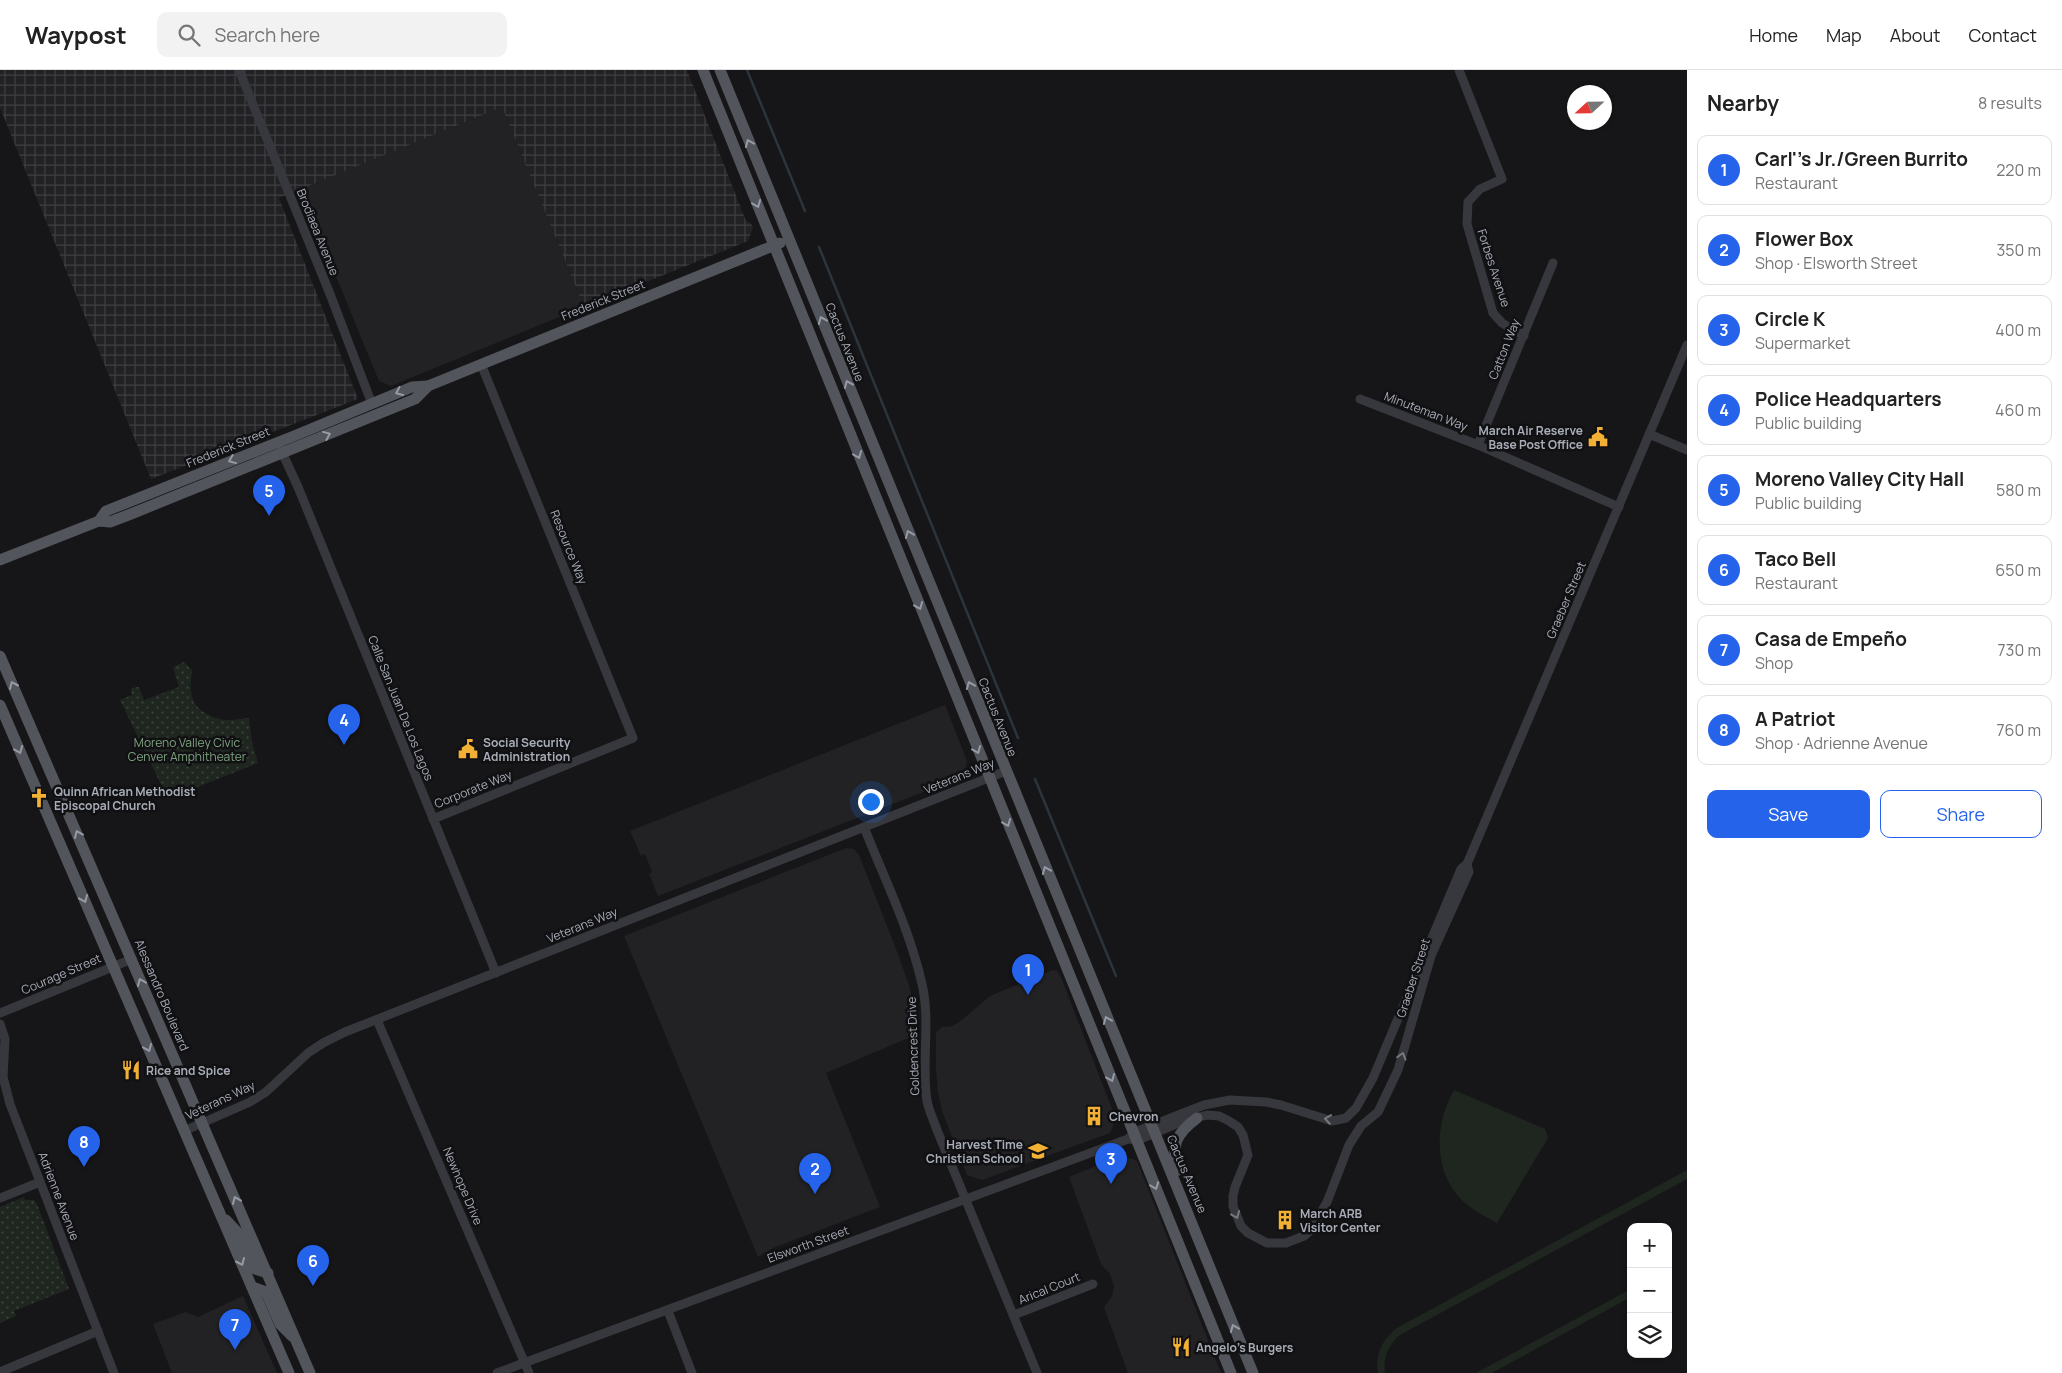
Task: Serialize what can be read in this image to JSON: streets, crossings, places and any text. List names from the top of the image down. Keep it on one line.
{"streets":{"main road":["Frederick Street","Cactus Avenue","Alessandro Boulevard"],"street":["Brodiaea Avenue","Forbes Avenue","Catton Way","Minuteman Way","Resource Way","Graeber Street","Calle San Juan De Los Lagos","Veterans Way","Corporate Way","Courage Street","Goldencrest Drive","Newhope Drive","Adrienne Avenue","Elsworth Street","Arical Court"]},"crossings":[["Brodiaea Avenue","Frederick Street"],["Forbes Avenue","Catton Way"],["Frederick Street","Cactus Avenue"],["Frederick Street","Resource Way"],["Frederick Street","Calle San Juan De Los Lagos"],["Cactus Avenue","Graeber Street"],["Cactus Avenue","Veterans Way"],["Cactus Avenue","Elsworth Street"],["Catton Way","Minuteman Way"],["Minuteman Way","Graeber Street"],["Resource Way","Corporate Way"],["Graeber Street","Elsworth Street"],["Calle San Juan De Los Lagos","Veterans Way"],["Calle San Juan De Los Lagos","Corporate Way"],["Veterans Way","Alessandro Boulevard"],["Veterans Way","Goldencrest Drive"],["Veterans Way","Newhope Drive"],["Courage Street","Alessandro Boulevard"],["Goldencrest Drive","Elsworth Street"],["Goldencrest Drive","Arical Court"],["Newhope Drive","Elsworth Street"]],"parks":["Moreno Valley Civic Cenver Amphitheater"],"places":{"public building":["March Air Reserve Base Post Office","Social Security Administration"],"church":["Quinn African Methodist Episcopal Church"],"restaurant":["Rice and Spice","Angelo's Burgers"],"building":["Chevron","March ARB Visitor Center"],"school or university":["Harvest Time Christian School"]},"north":"left","page":{"header":"Waypost","search":"Search here","nav":["Home","Map","About","Contact"],"heading":["Nearby","8 results"],"list":[{"mark":"1","name":"Carl''s Jr./Green Burrito","note":"Restaurant","value":"220 m"},{"mark":"2","name":"Flower Box","note":"Shop · Elsworth Street","value":"350 m"},{"mark":"3","name":"Circle K","note":"Supermarket","value":"400 m"},{"mark":"4","name":"Police Headquarters","note":"Public building","value":"460 m"},{"mark":"5","name":"Moreno Valley City Hall","note":"Public building","value":"580 m"},{"mark":"6","name":"Taco Bell","note":"Restaurant","value":"650 m"},{"mark":"7","name":"Casa de Empeño","note":"Shop","value":"730 m"},{"mark":"8","name":"A Patriot","note":"Shop · Adrienne Avenue","value":"760 m"}],"pins":["5","4","1","8","3","2","6","7"],"buttons":["Save","Share"],"map_buttons":["+","−"]}}
